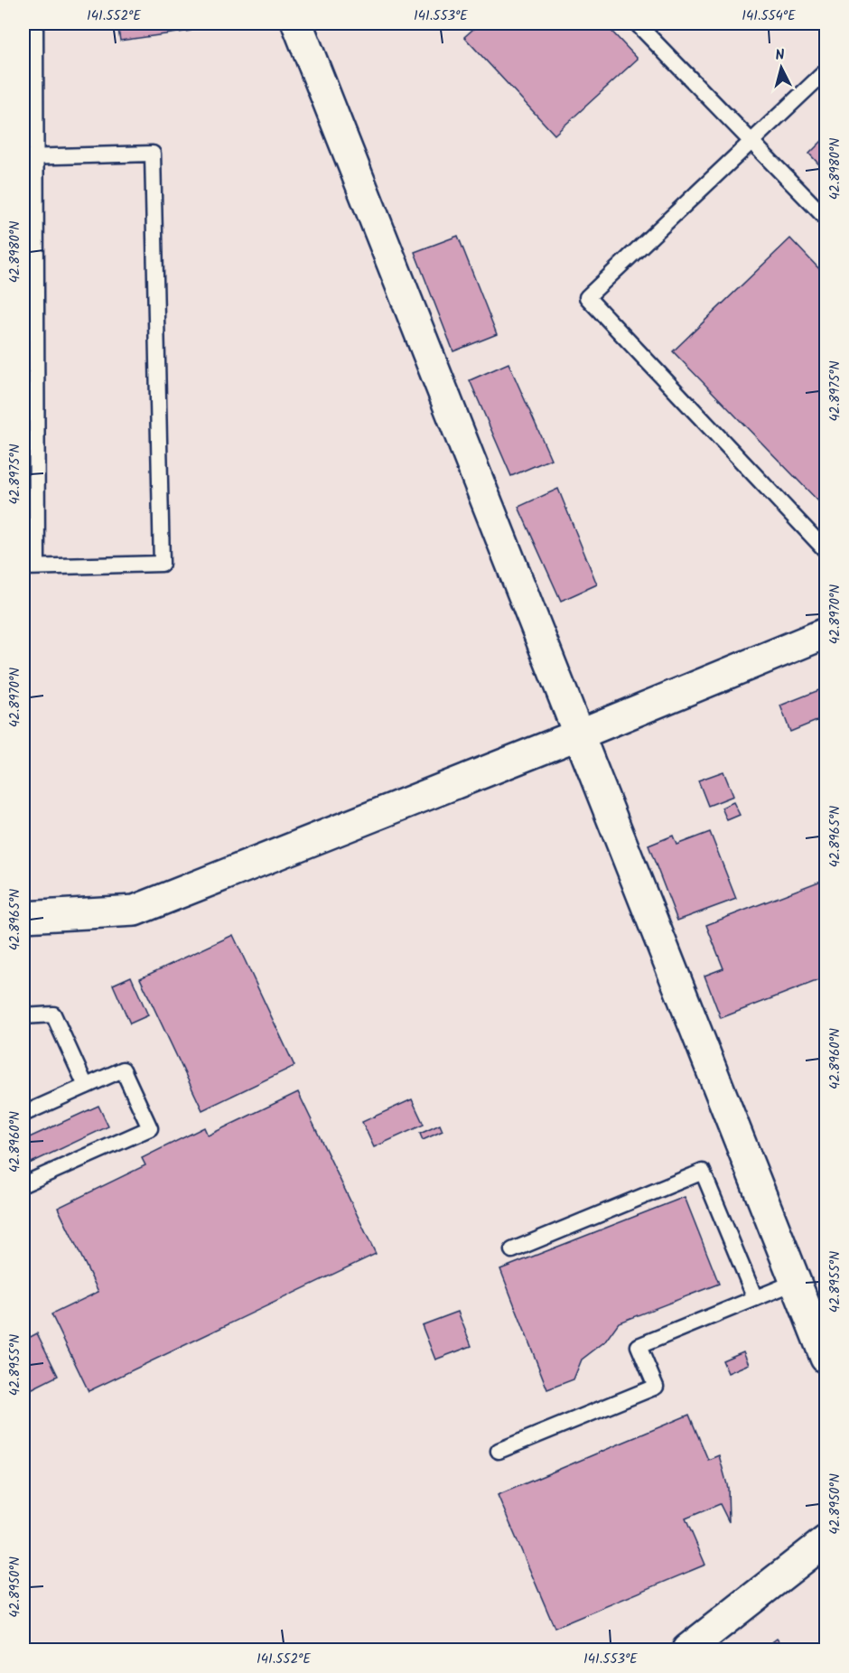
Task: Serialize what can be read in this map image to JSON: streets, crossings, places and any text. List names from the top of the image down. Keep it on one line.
{"north":"top","coordinates":["141.552°E","141.553°E","141.554°E","42.8980°N","42.8975°N","42.8970°N","42.8965°N","42.8960°N","42.8955°N","42.8950°N"]}
